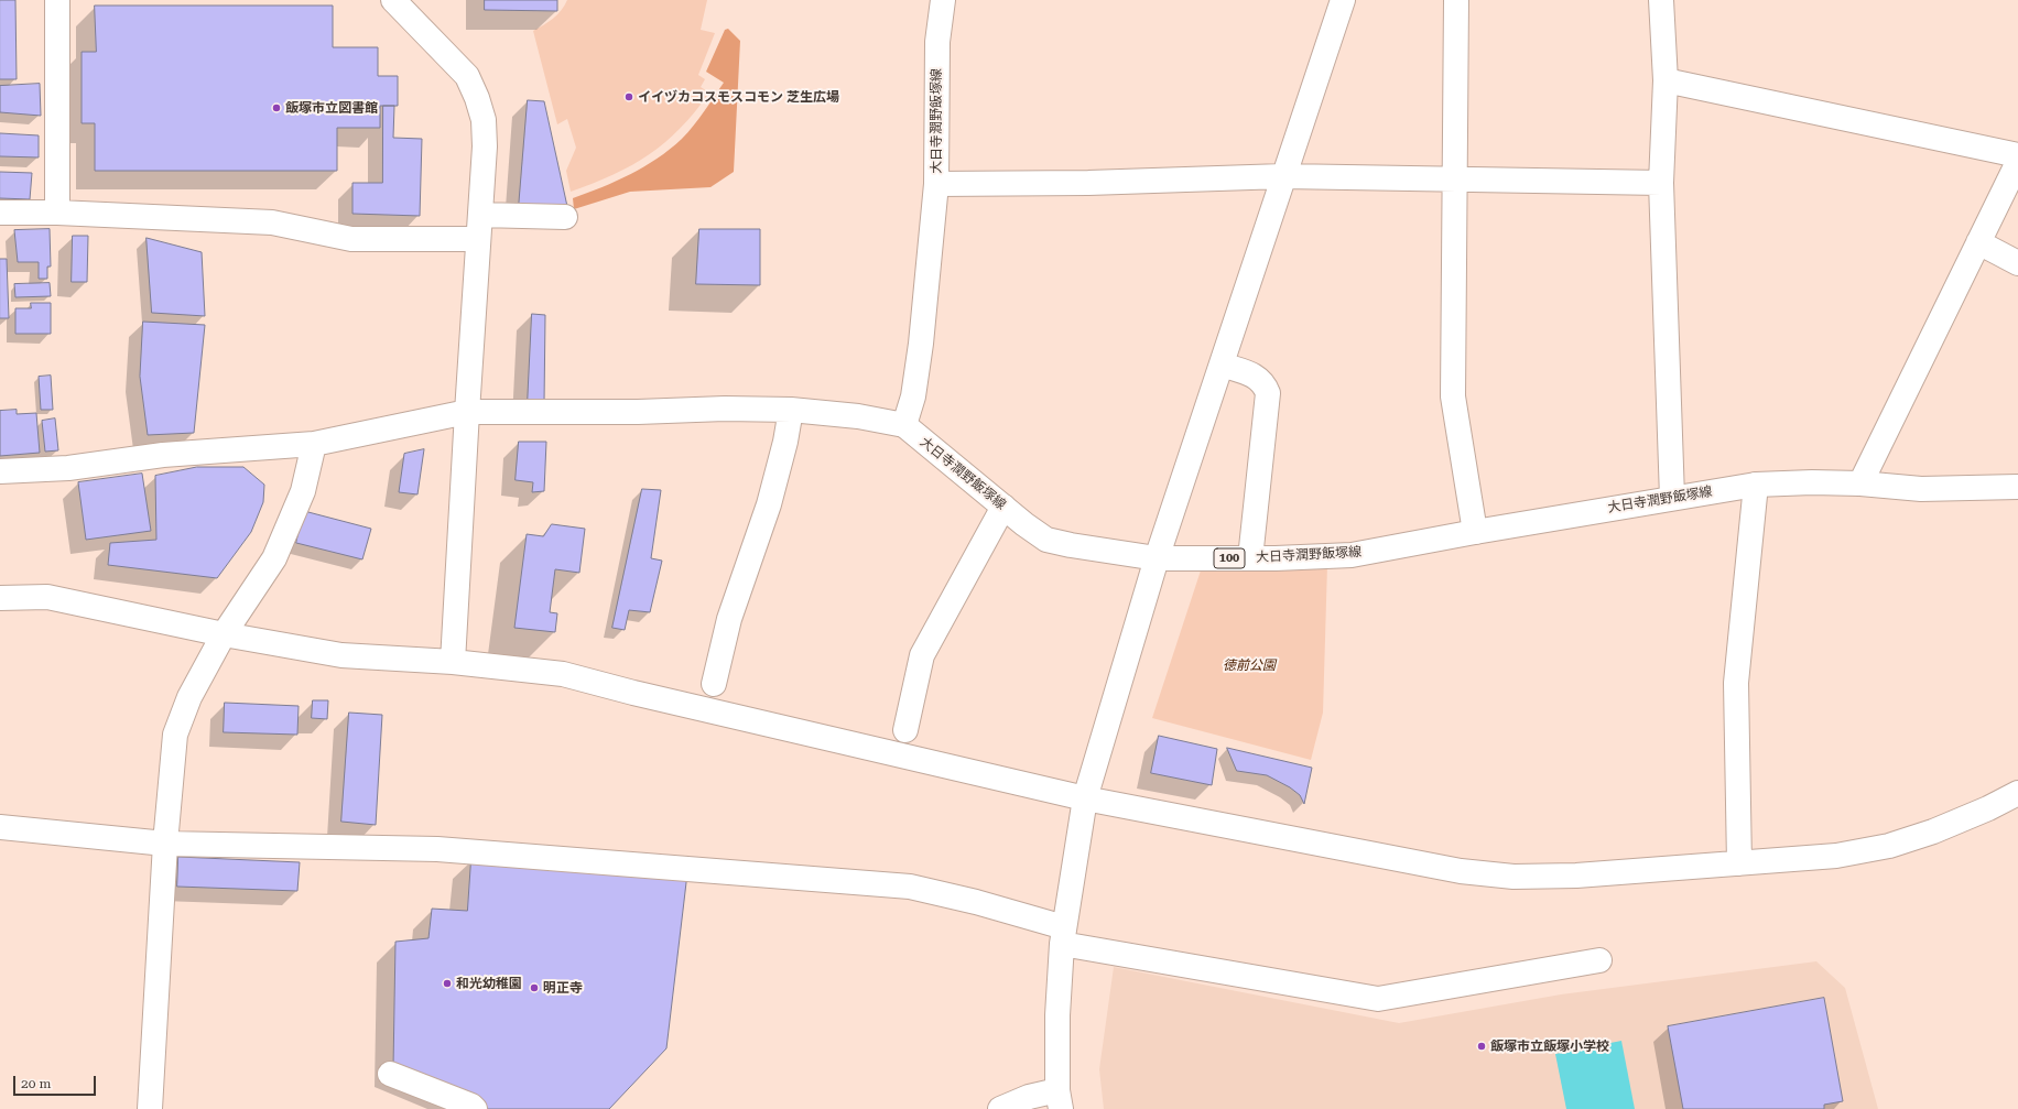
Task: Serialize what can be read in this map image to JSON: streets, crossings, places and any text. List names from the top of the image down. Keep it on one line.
{"streets":{"street":["大日寺潤野飯塚線","100"]},"parks":["徳前公園"],"places":["イイヅカコスモスコモン 芝生広場","飯塚市立図書館","和光幼稚園","明正寺","飯塚市立飯塚小学校"],"scale_bar":"20 m"}
